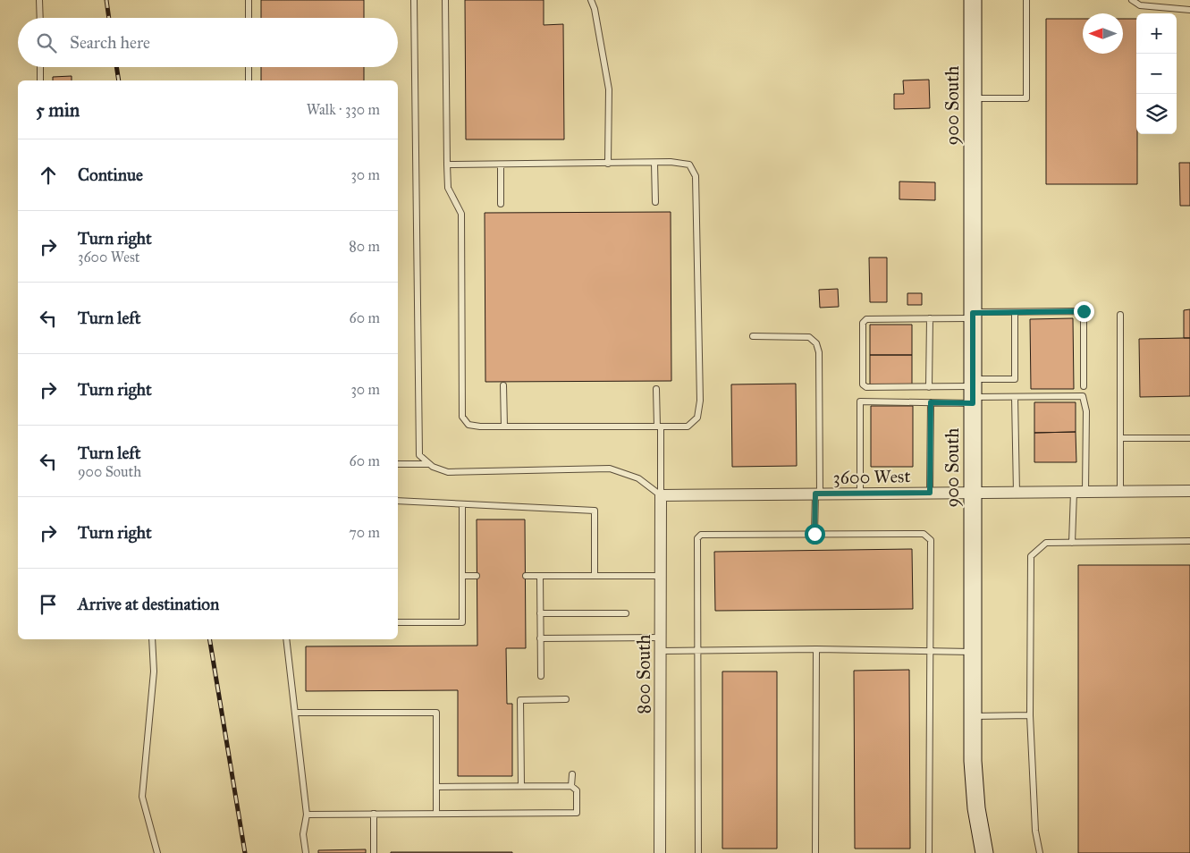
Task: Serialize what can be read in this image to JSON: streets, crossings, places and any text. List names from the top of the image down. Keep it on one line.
{"streets":{"street":["900 South","3600 West","800 South"]},"crossings":[["900 South","3600 West"],["3600 West","800 South"]],"north":"left","page":{"map_buttons":["+","−"],"search":"Search here","heading":["5 min","Walk · 330 m"],"list":[["Continue","30 m"],["Turn right","3600 West","80 m"],["Turn left","60 m"],["Turn right","30 m"],["Turn left","900 South","60 m"],["Turn right","70 m"],"Arrive at destination"]}}
